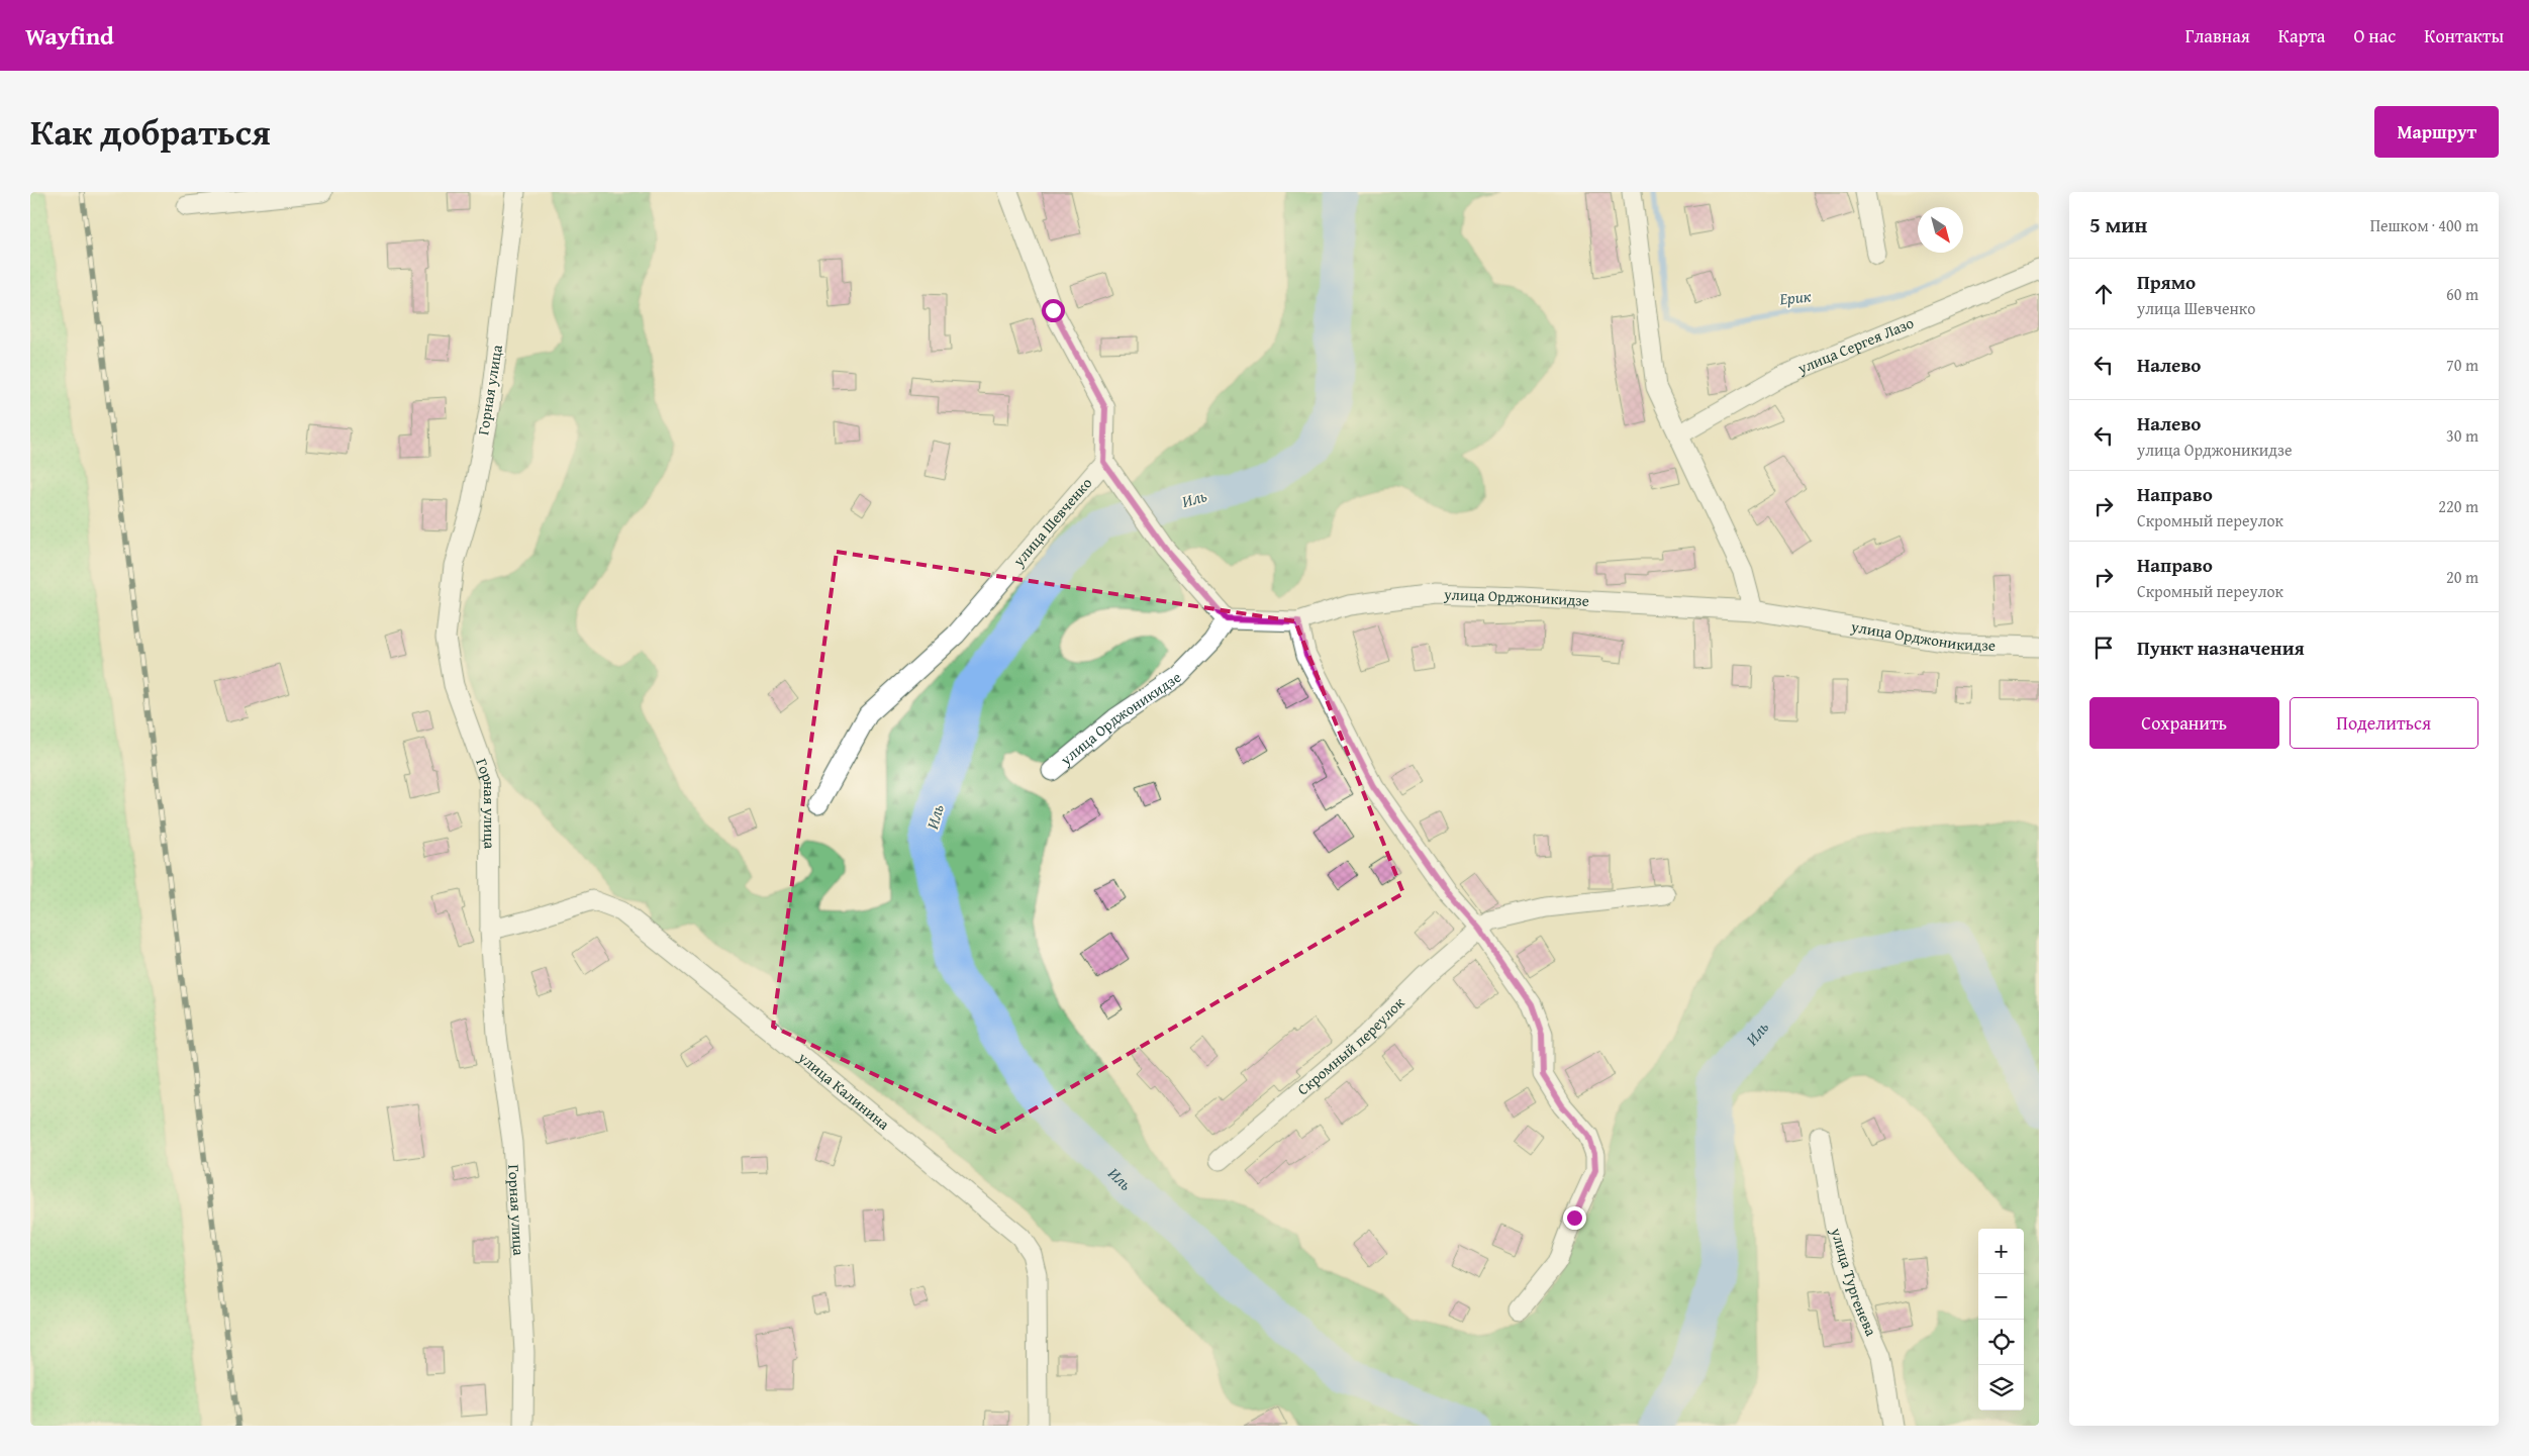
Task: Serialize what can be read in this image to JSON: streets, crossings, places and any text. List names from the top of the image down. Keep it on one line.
{"streets":{"street":["улица Сергея Лазо","Горная улица","улица Шевченко","улица Орджоникидзе","Скромный переулок","улица Калинина","улица Тургенева"]},"crossings":[["Горная улица","улица Калинина"]],"water":["Ерик","Иль"],"north":"bottom right","page":{"header":"Wayfind","nav":["Главная","Карта","О нас","Контакты"],"title":"Как добраться","buttons":["Маршрут",["Сохранить","Поделиться"]],"heading":["5 мин","Пешком · 400 m"],"list":[["Прямо","улица Шевченко","60 m"],["Налево","70 m"],["Налево","улица Орджоникидзе","30 m"],["Направо","Скромный переулок","220 m"],["Направо","Скромный переулок","20 m"],"Пункт назначения"],"map_buttons":["+","−"]}}
